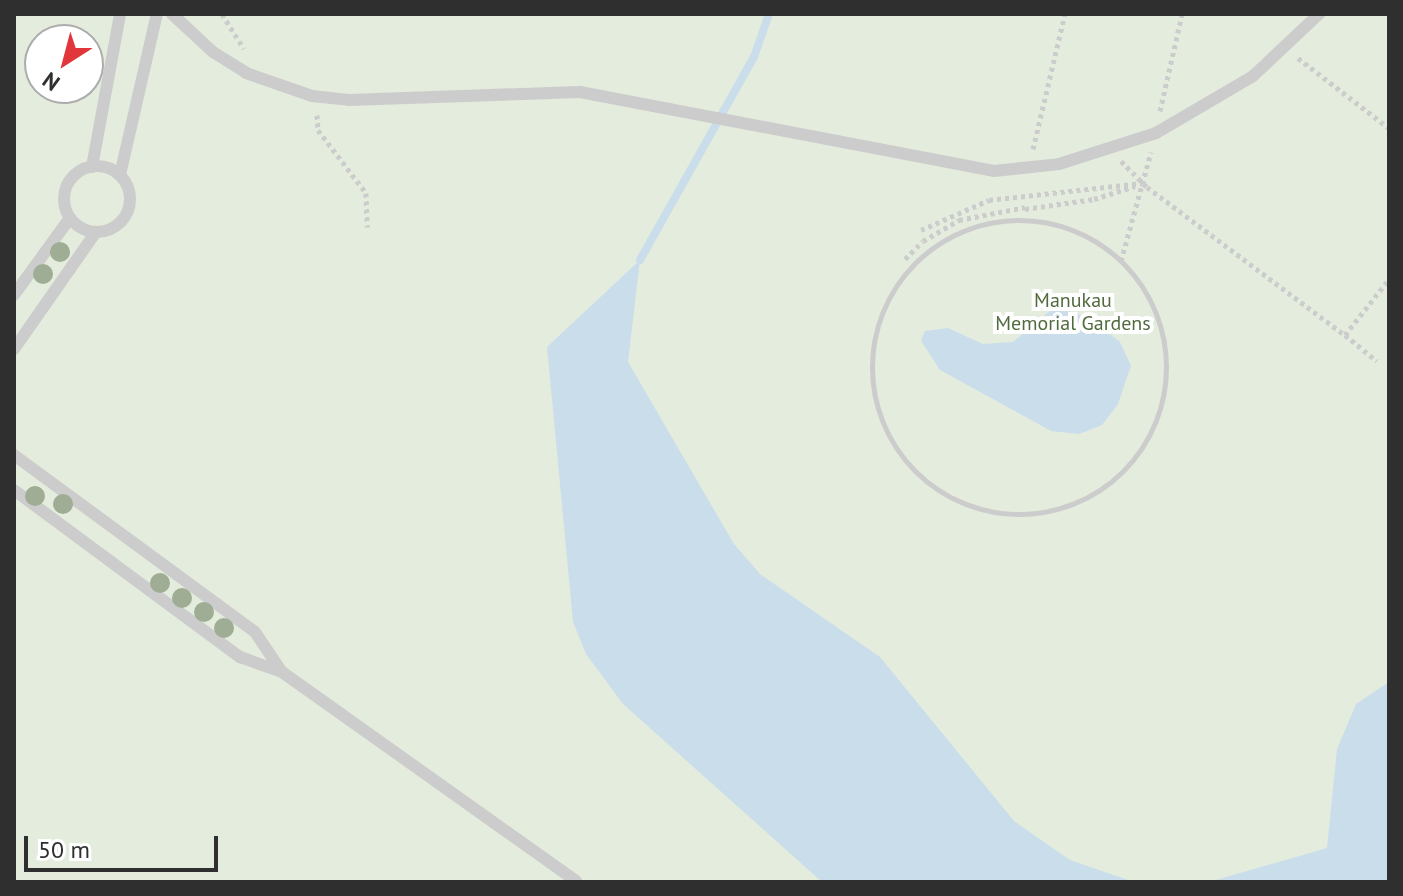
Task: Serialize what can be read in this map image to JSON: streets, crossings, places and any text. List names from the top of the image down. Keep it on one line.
{"parks":["Manukau Memorial Gardens"],"scale_bar":"50 m","north":"bottom left"}
